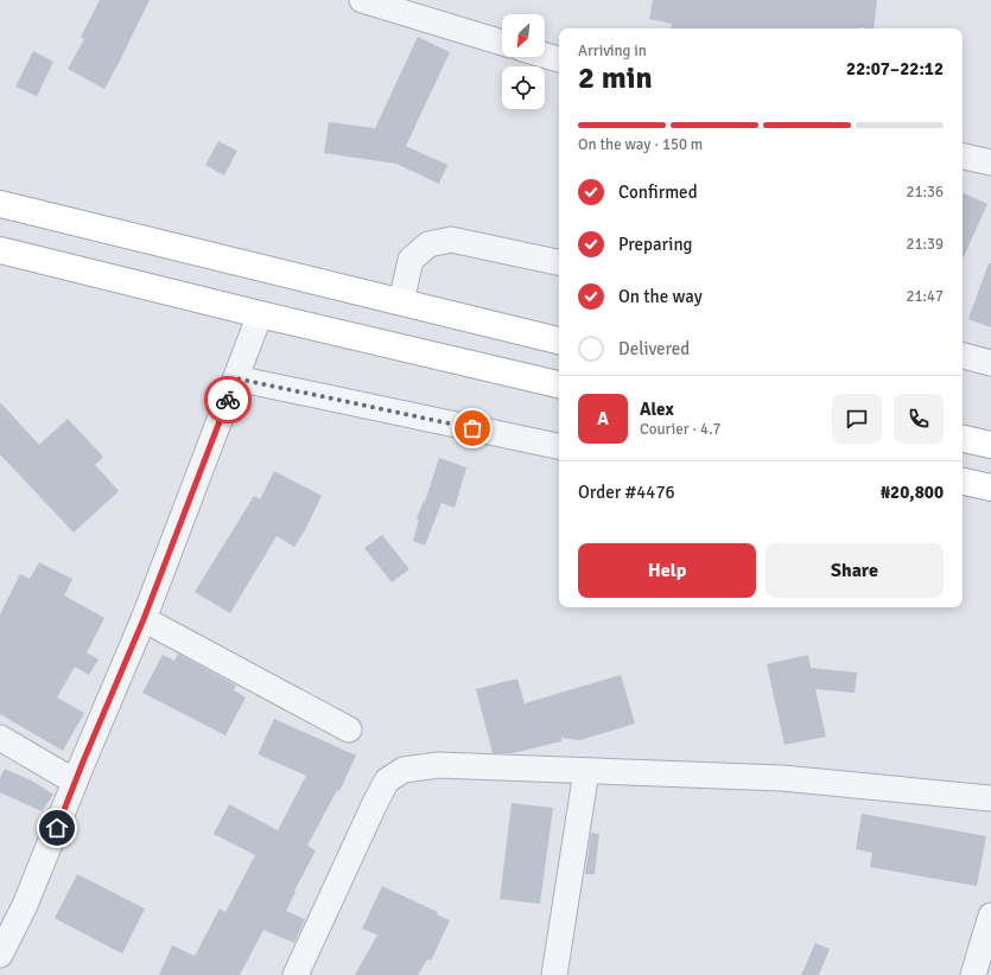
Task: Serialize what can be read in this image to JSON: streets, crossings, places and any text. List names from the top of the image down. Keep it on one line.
{"north":"bottom left","page":{"heading":["2 min","Arriving in","22:07–22:12"],"panel":["Alex","Courier · 4.7","Order #4476","₦20,800"],"bar":"On the way · 150 m","list":[["Confirmed","21:36"],["Preparing","21:39"],["On the way","21:47"],"Delivered"],"round":"A","buttons":["Help","Share"]}}
